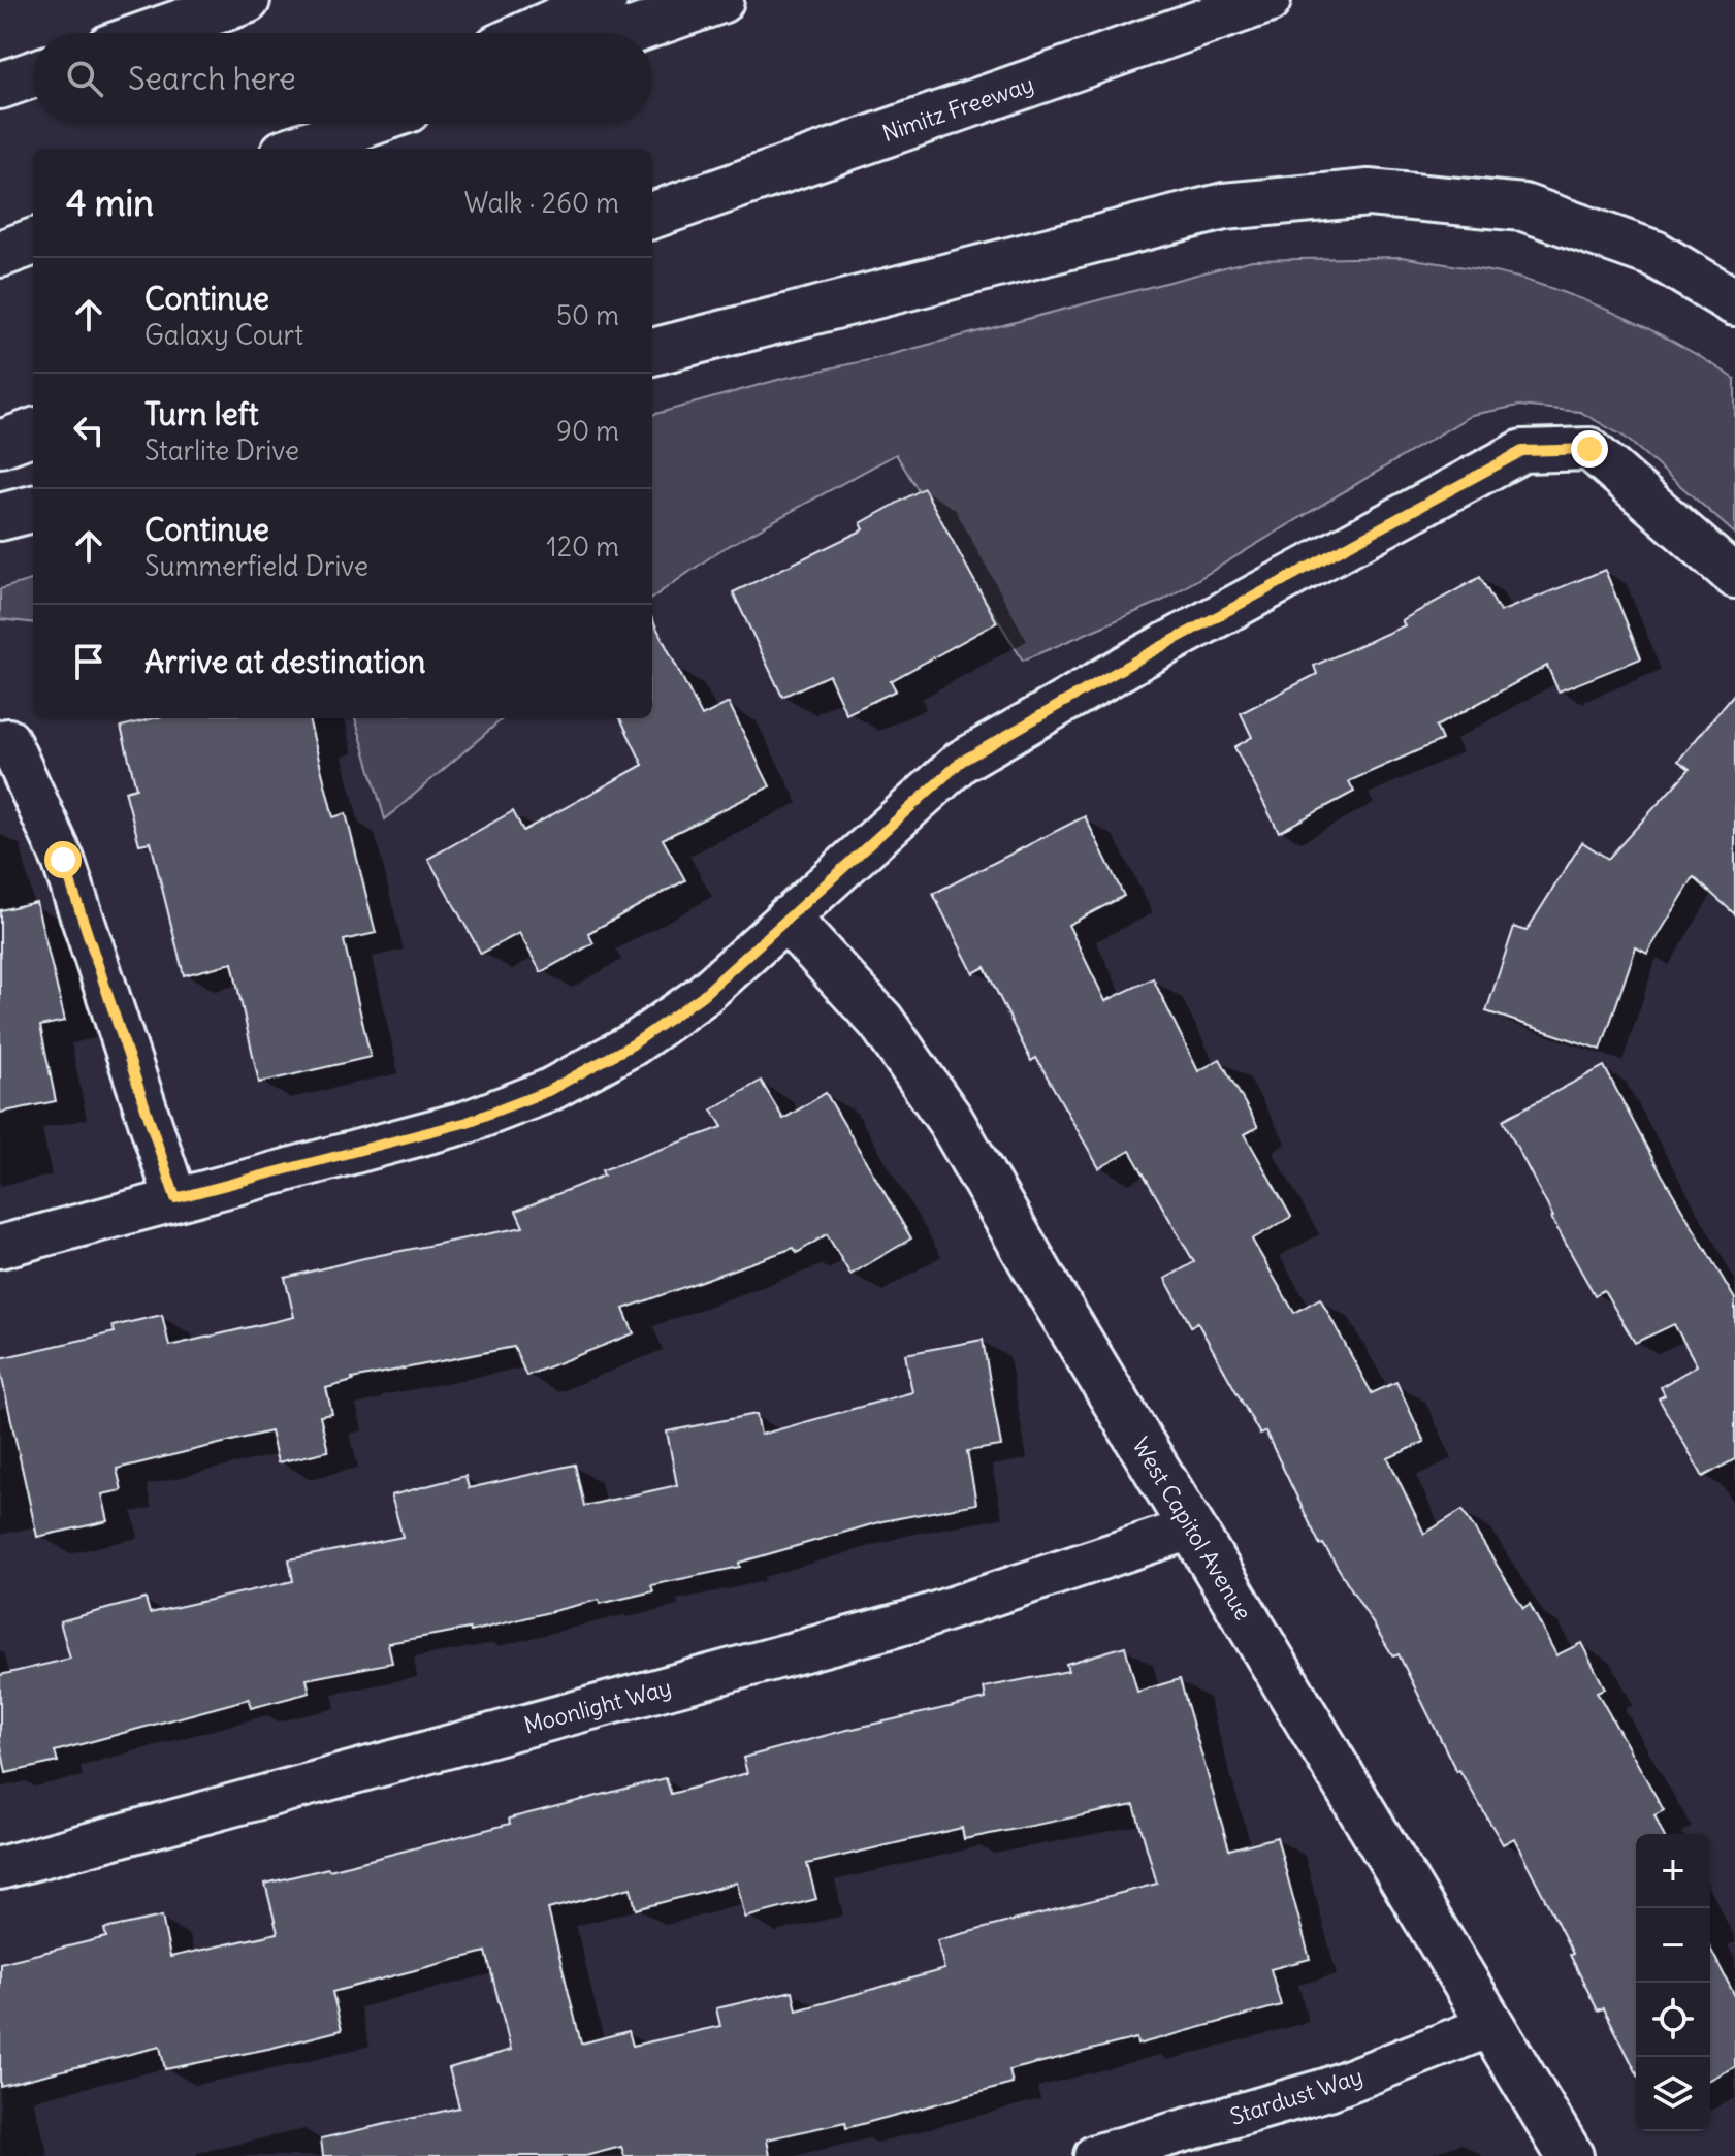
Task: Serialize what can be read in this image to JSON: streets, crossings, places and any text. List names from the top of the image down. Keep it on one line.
{"streets":{"main road":["Nimitz Freeway","West Capitol Avenue"],"street":["Moonlight Way","Stardust Way"]},"crossings":[["West Capitol Avenue","Moonlight Way"],["West Capitol Avenue","Stardust Way"]],"page":{"search":"Search here","heading":["4 min","Walk · 260 m"],"list":[["Continue","Galaxy Court","50 m"],["Turn left","Starlite Drive","90 m"],["Continue","Summerfield Drive","120 m"],"Arrive at destination"],"map_buttons":["+","−"]}}
